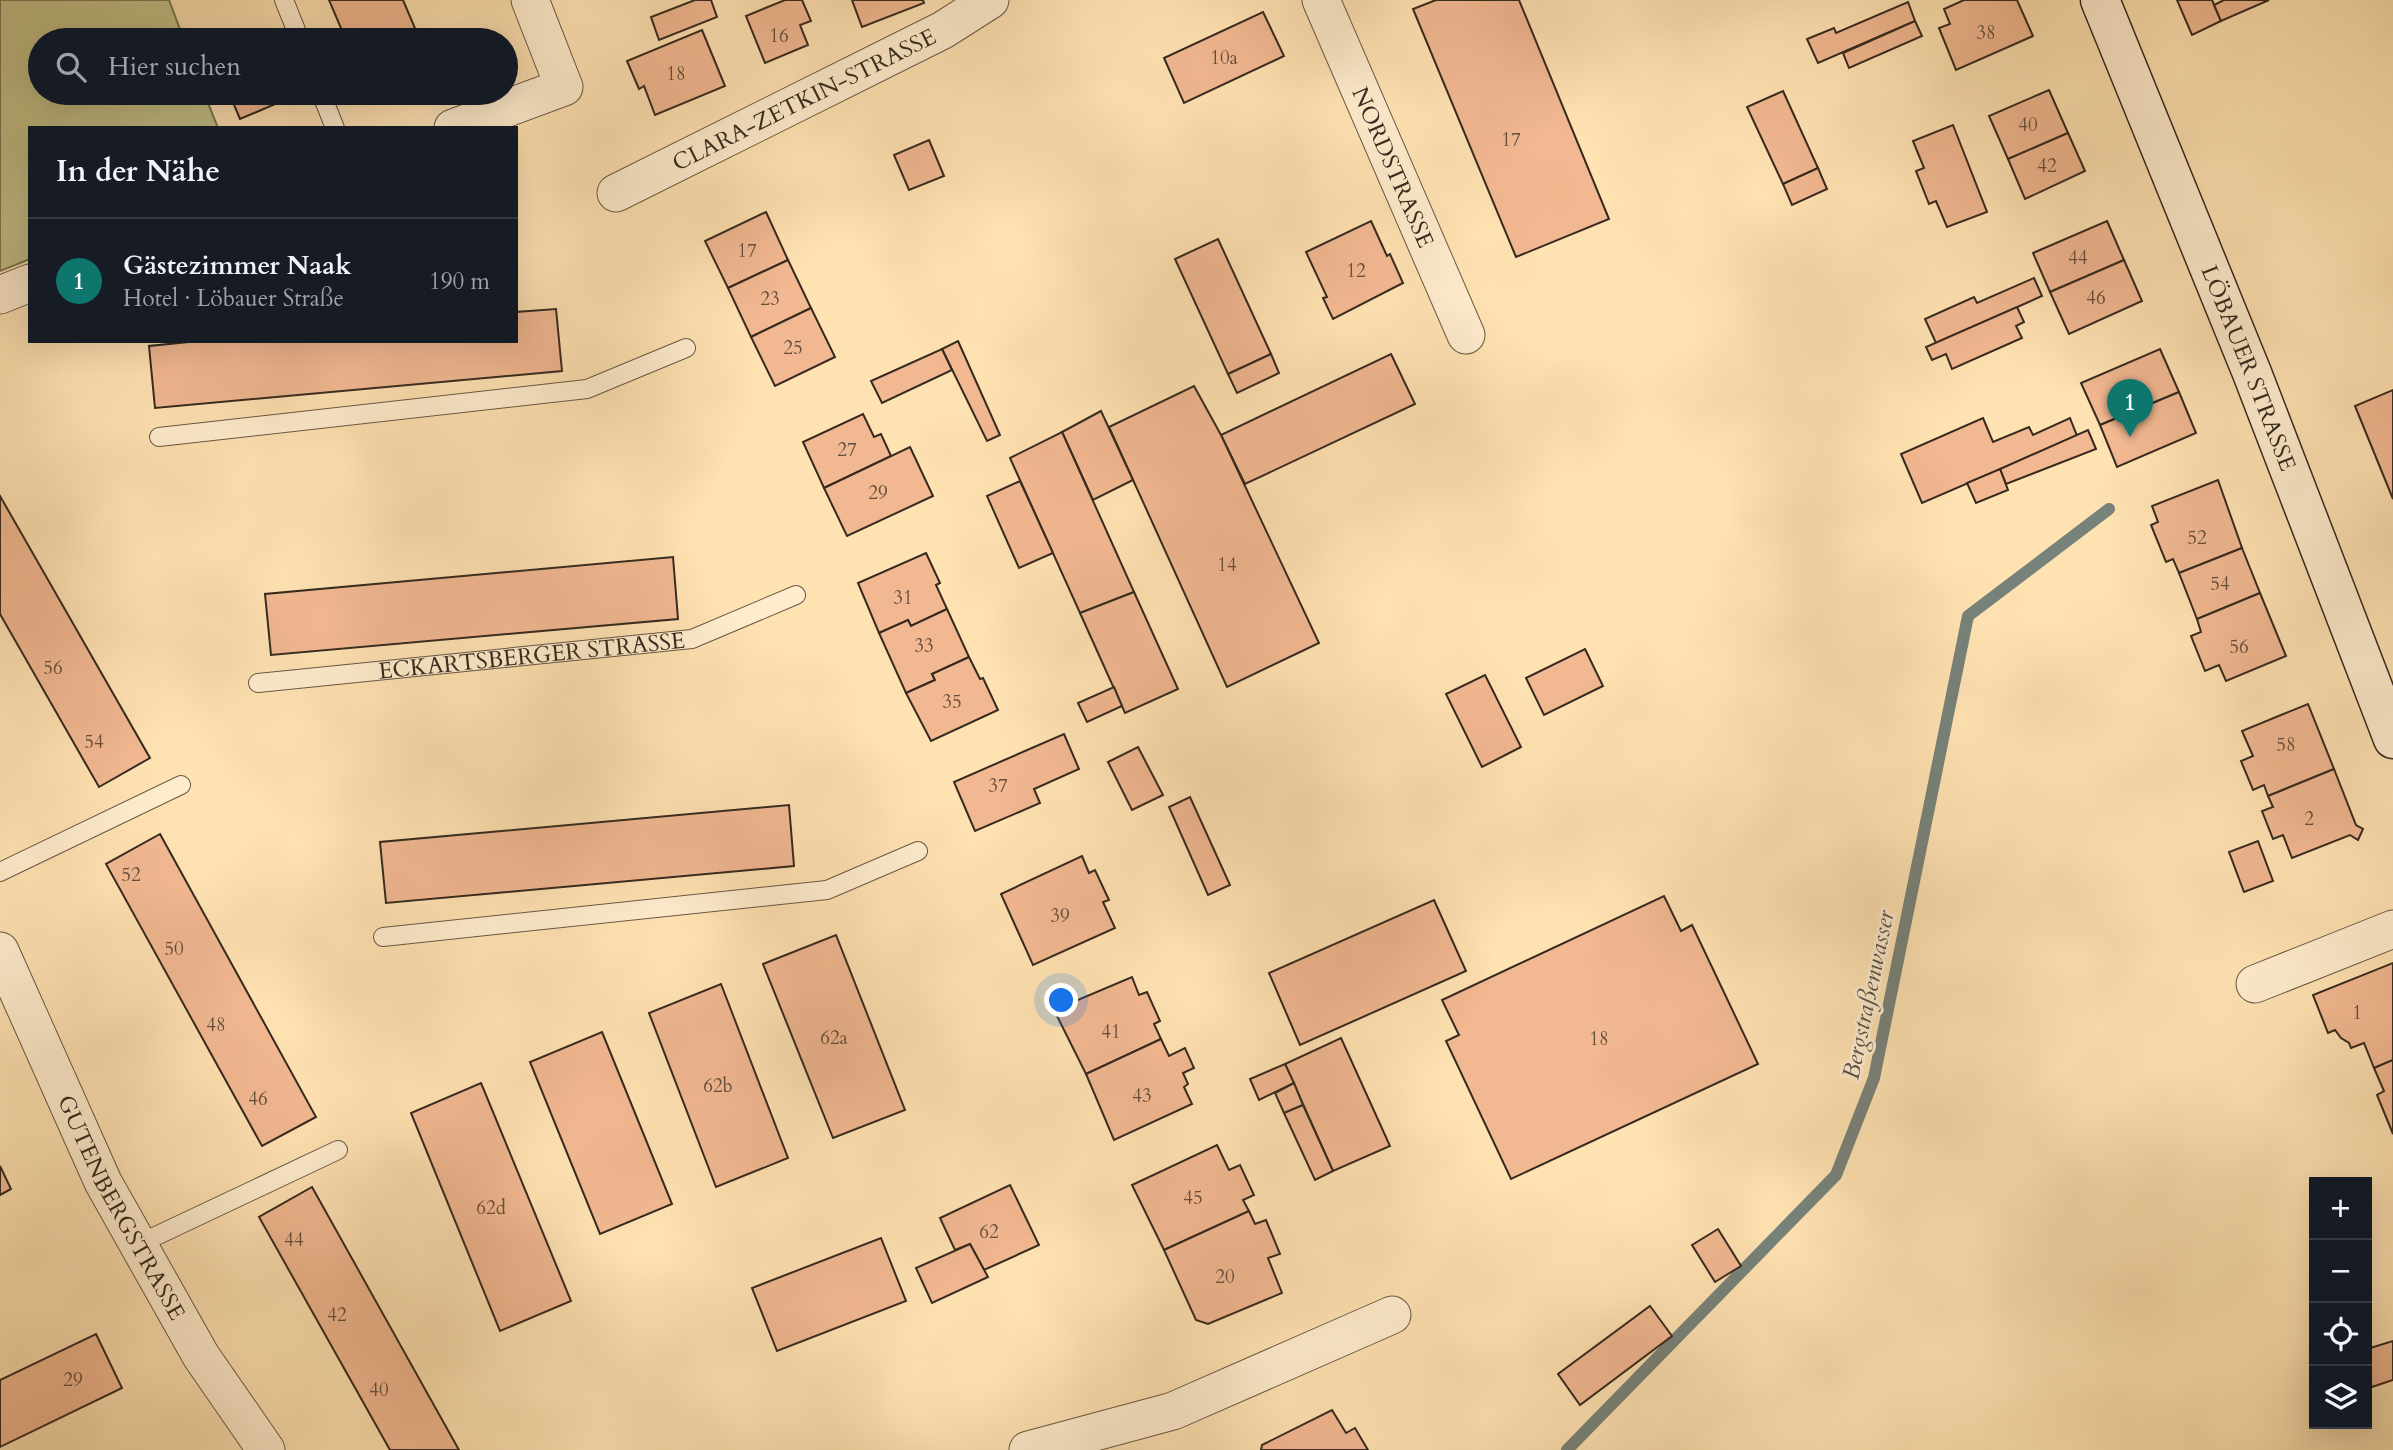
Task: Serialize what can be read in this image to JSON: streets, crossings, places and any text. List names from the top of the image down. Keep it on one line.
{"streets":{"main road":["LÖBAUER STRASSE"],"street":["CLARA-ZETKIN-STRASSE","NORDSTRASSE","GUTENBERGSTRASSE"],"lane":["ECKARTSBERGER STRASSE"]},"water":["Bergstraßenwasser"],"house_numbers":["38","16","10a","18","40","17","42","17","44","12","46","23","25","27","29","52","14","54","31","33","56","56","35","54","58","37","2","52","39","50","1","48","41","62a","18","62b","43","46","45","62d","62","44","20","42","29","40"],"page":{"search":"Hier suchen","heading":"In der Nähe","list":[{"mark":"1","name":"Gästezimmer Naak","note":"Hotel · Löbauer Straße","value":"190 m"}],"pins":"1","map_buttons":["+","−"]}}
